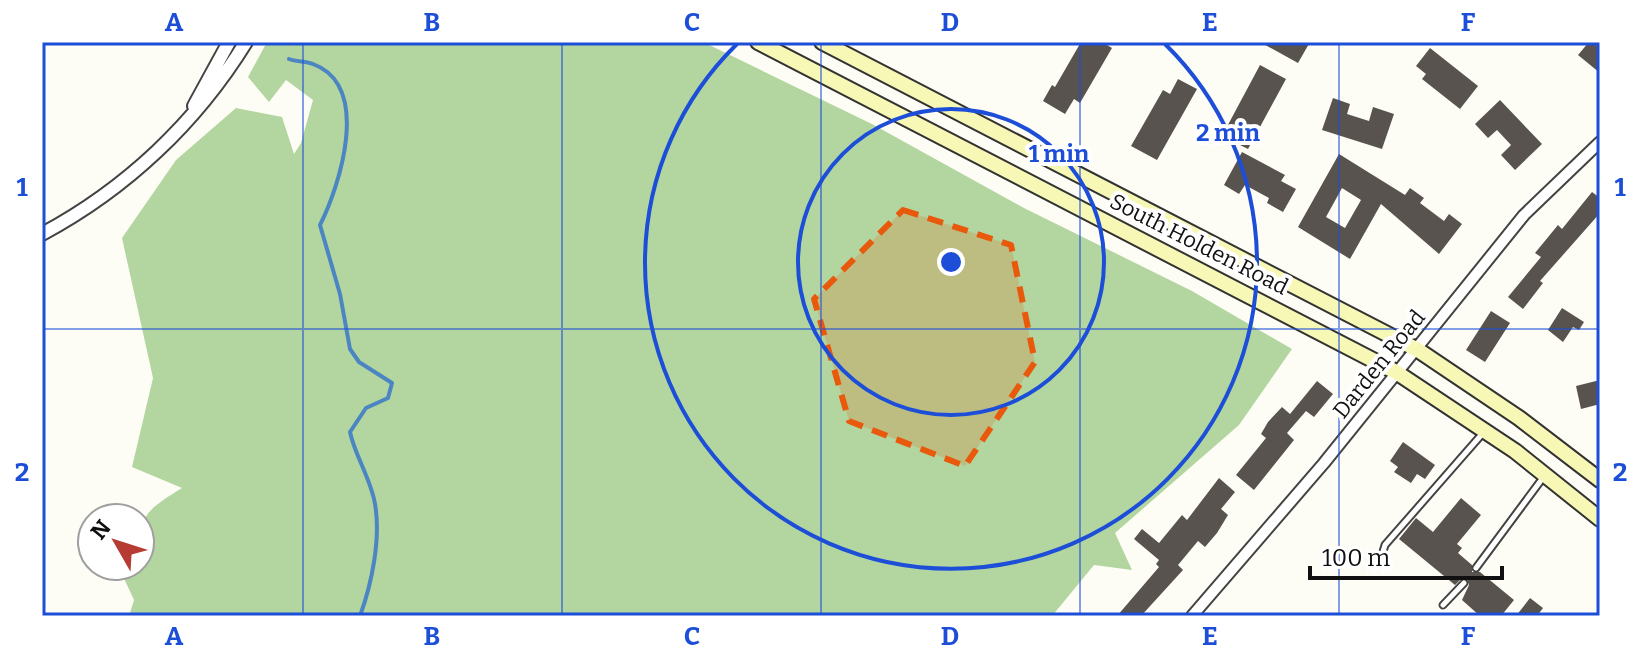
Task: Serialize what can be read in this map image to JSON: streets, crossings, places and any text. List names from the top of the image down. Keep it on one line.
{"streets":{"main road":["South Holden Road"],"street":["Darden Road"]},"crossings":[["South Holden Road","Darden Road"]],"scale_bar":"100 m","north":"top left","grid":{"columns":["A","B","C","D","E","F"],"rows":["1","2"]},"rings":["2 min","1 min"]}
